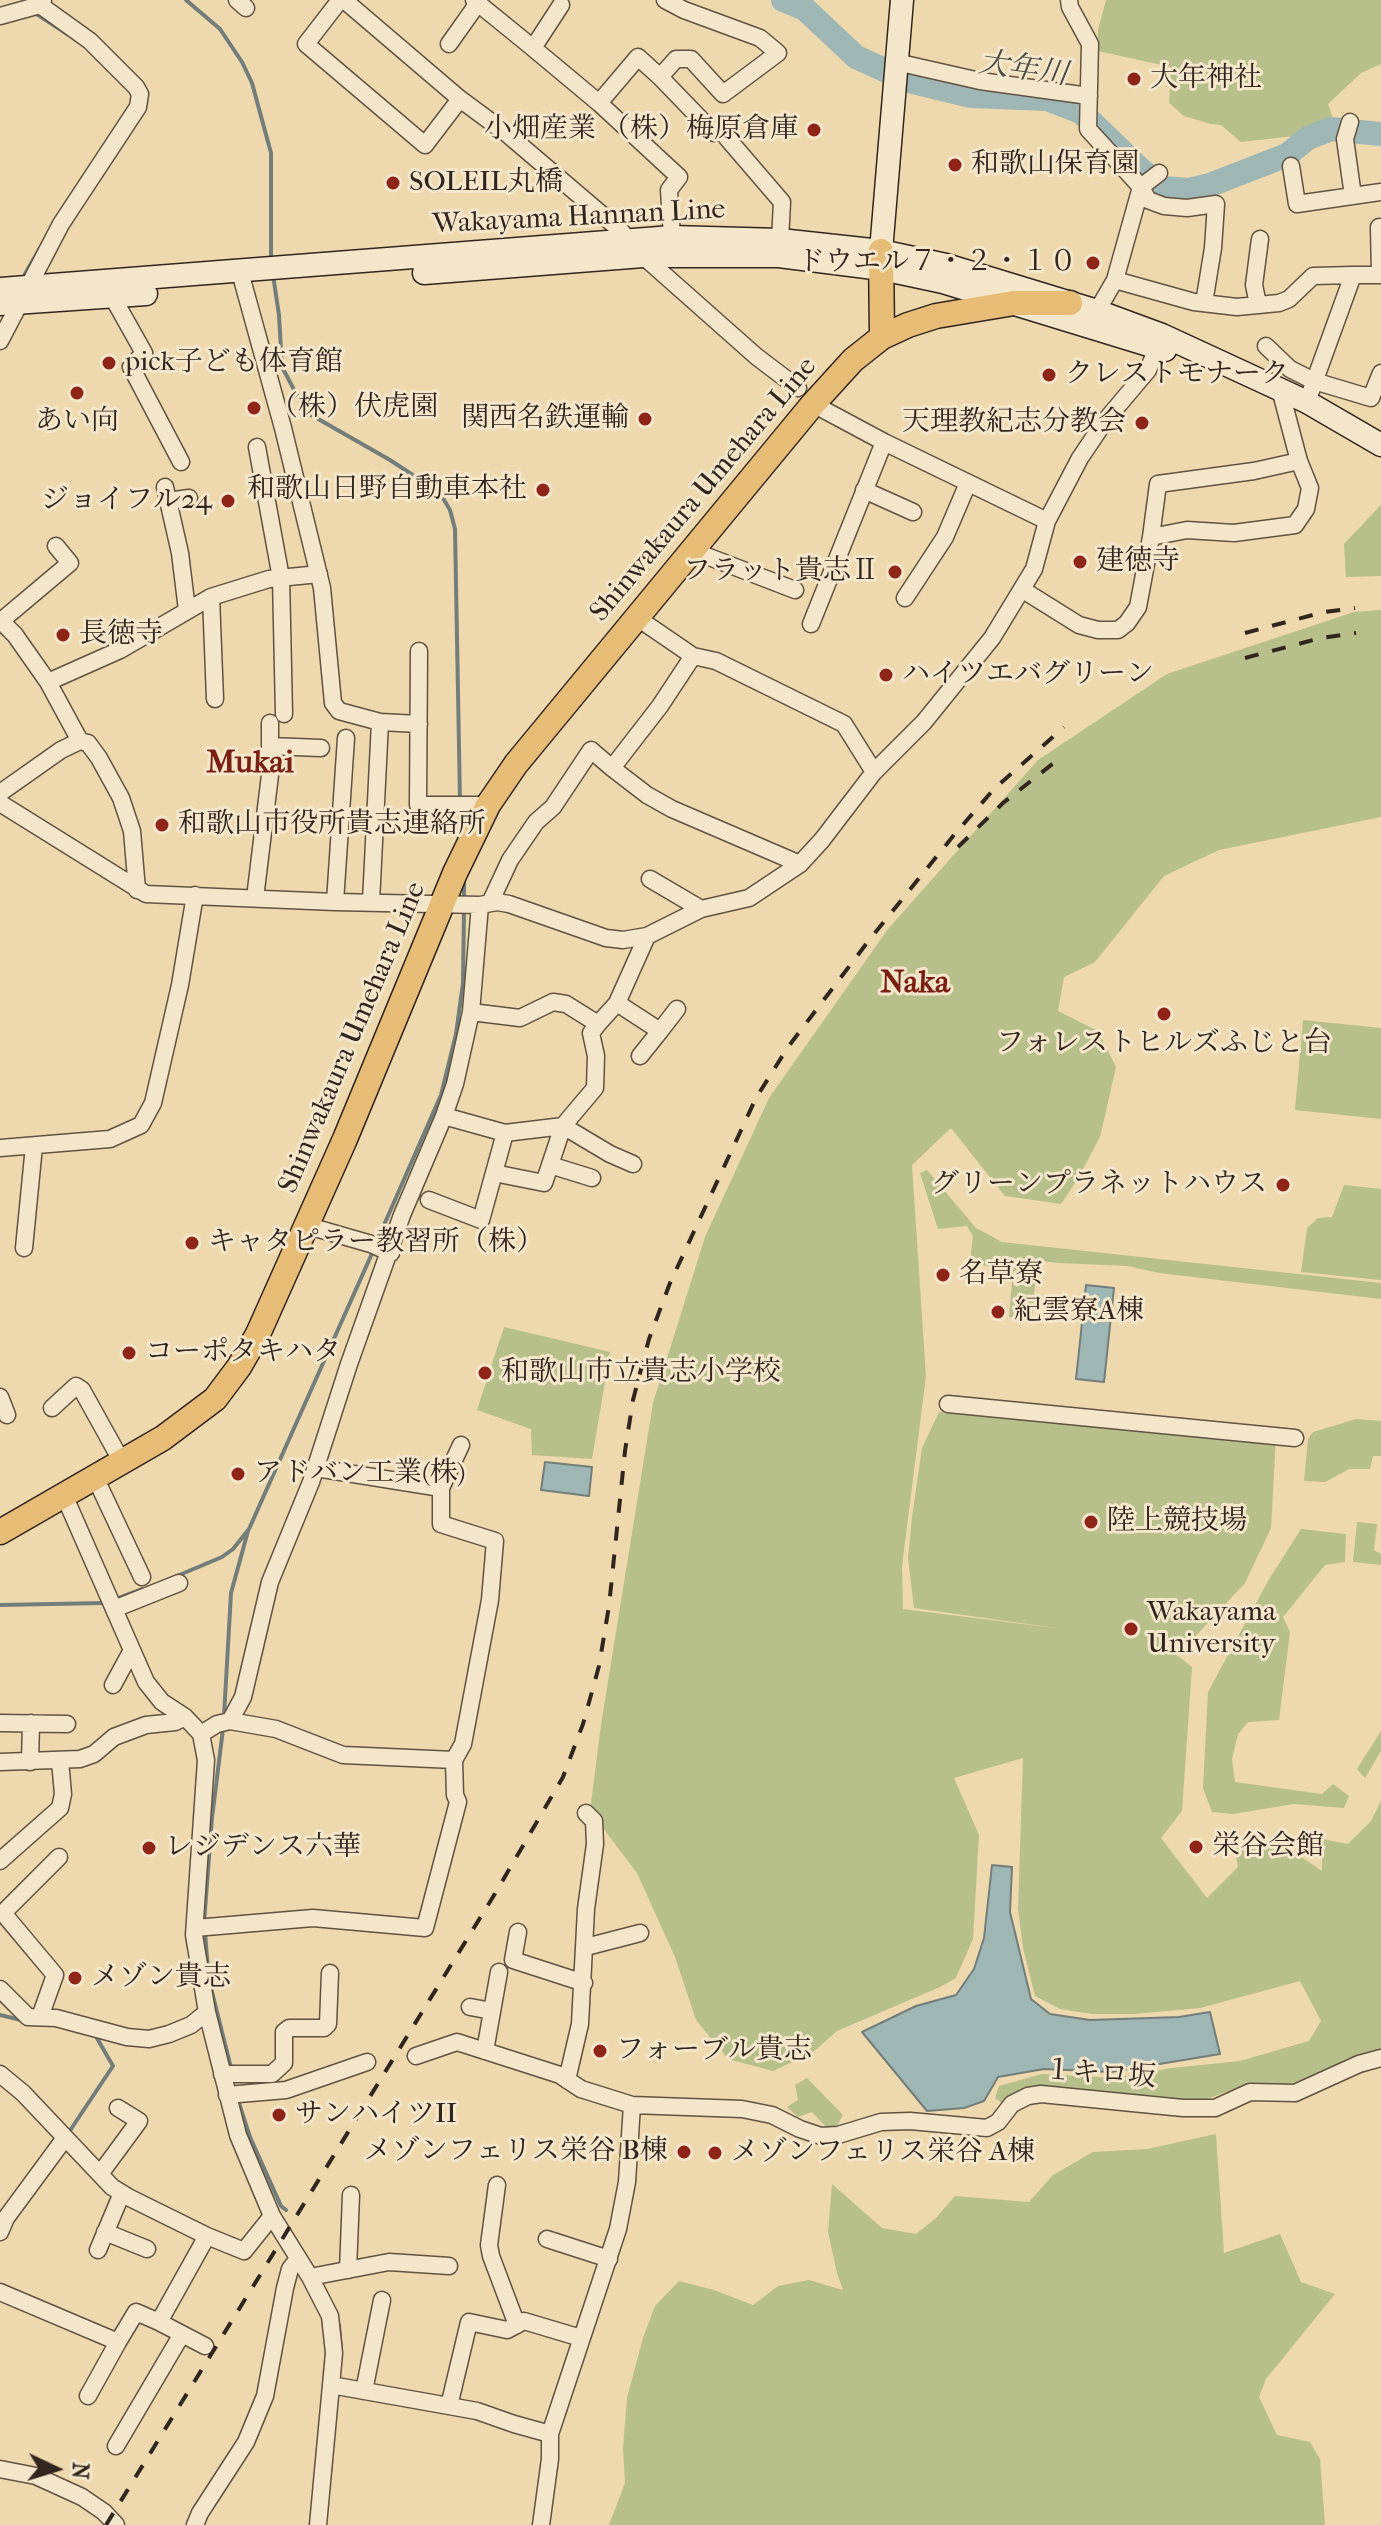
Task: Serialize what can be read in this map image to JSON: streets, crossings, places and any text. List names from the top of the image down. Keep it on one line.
{"streets":{"main road":["Wakayama Hannan Line","Shinwakaura Umehara Line"],"street":["１キロ坂"]},"crossings":[["Wakayama Hannan Line","Shinwakaura Umehara Line"]],"districts":["Mukai","Naka"],"water":["大年川"],"places":["大年神社","小畑産業 （株）梅原倉庫","和歌山保育園","SOLEIL丸橋","ドウエル７・２・１０","pick子ども体育館","クレストモナーク","あい向","（株）伏虎園","関西名鉄運輸","天理教紀志分教会","和歌山日野自動車本社","ジョイフル24","建徳寺","フラット貴志Ⅱ","長徳寺","ハイツエバグリーン","和歌山市役所貴志連絡所","フォレストヒルズふじと台","グリーンプラネットハウス","キャタピラー教習所（株）","名草寮","紀雲寮A棟","コーポタキハタ","和歌山市立貴志小学校","アドバン工業(株)","陸上競技場","Wakayama University","栄谷会館","レジデンス六華","メゾン貴志","フォーブル貴志","サンハイツII","メゾンフェリス栄谷 B棟","メゾンフェリス栄谷 A棟"],"north":"right"}
